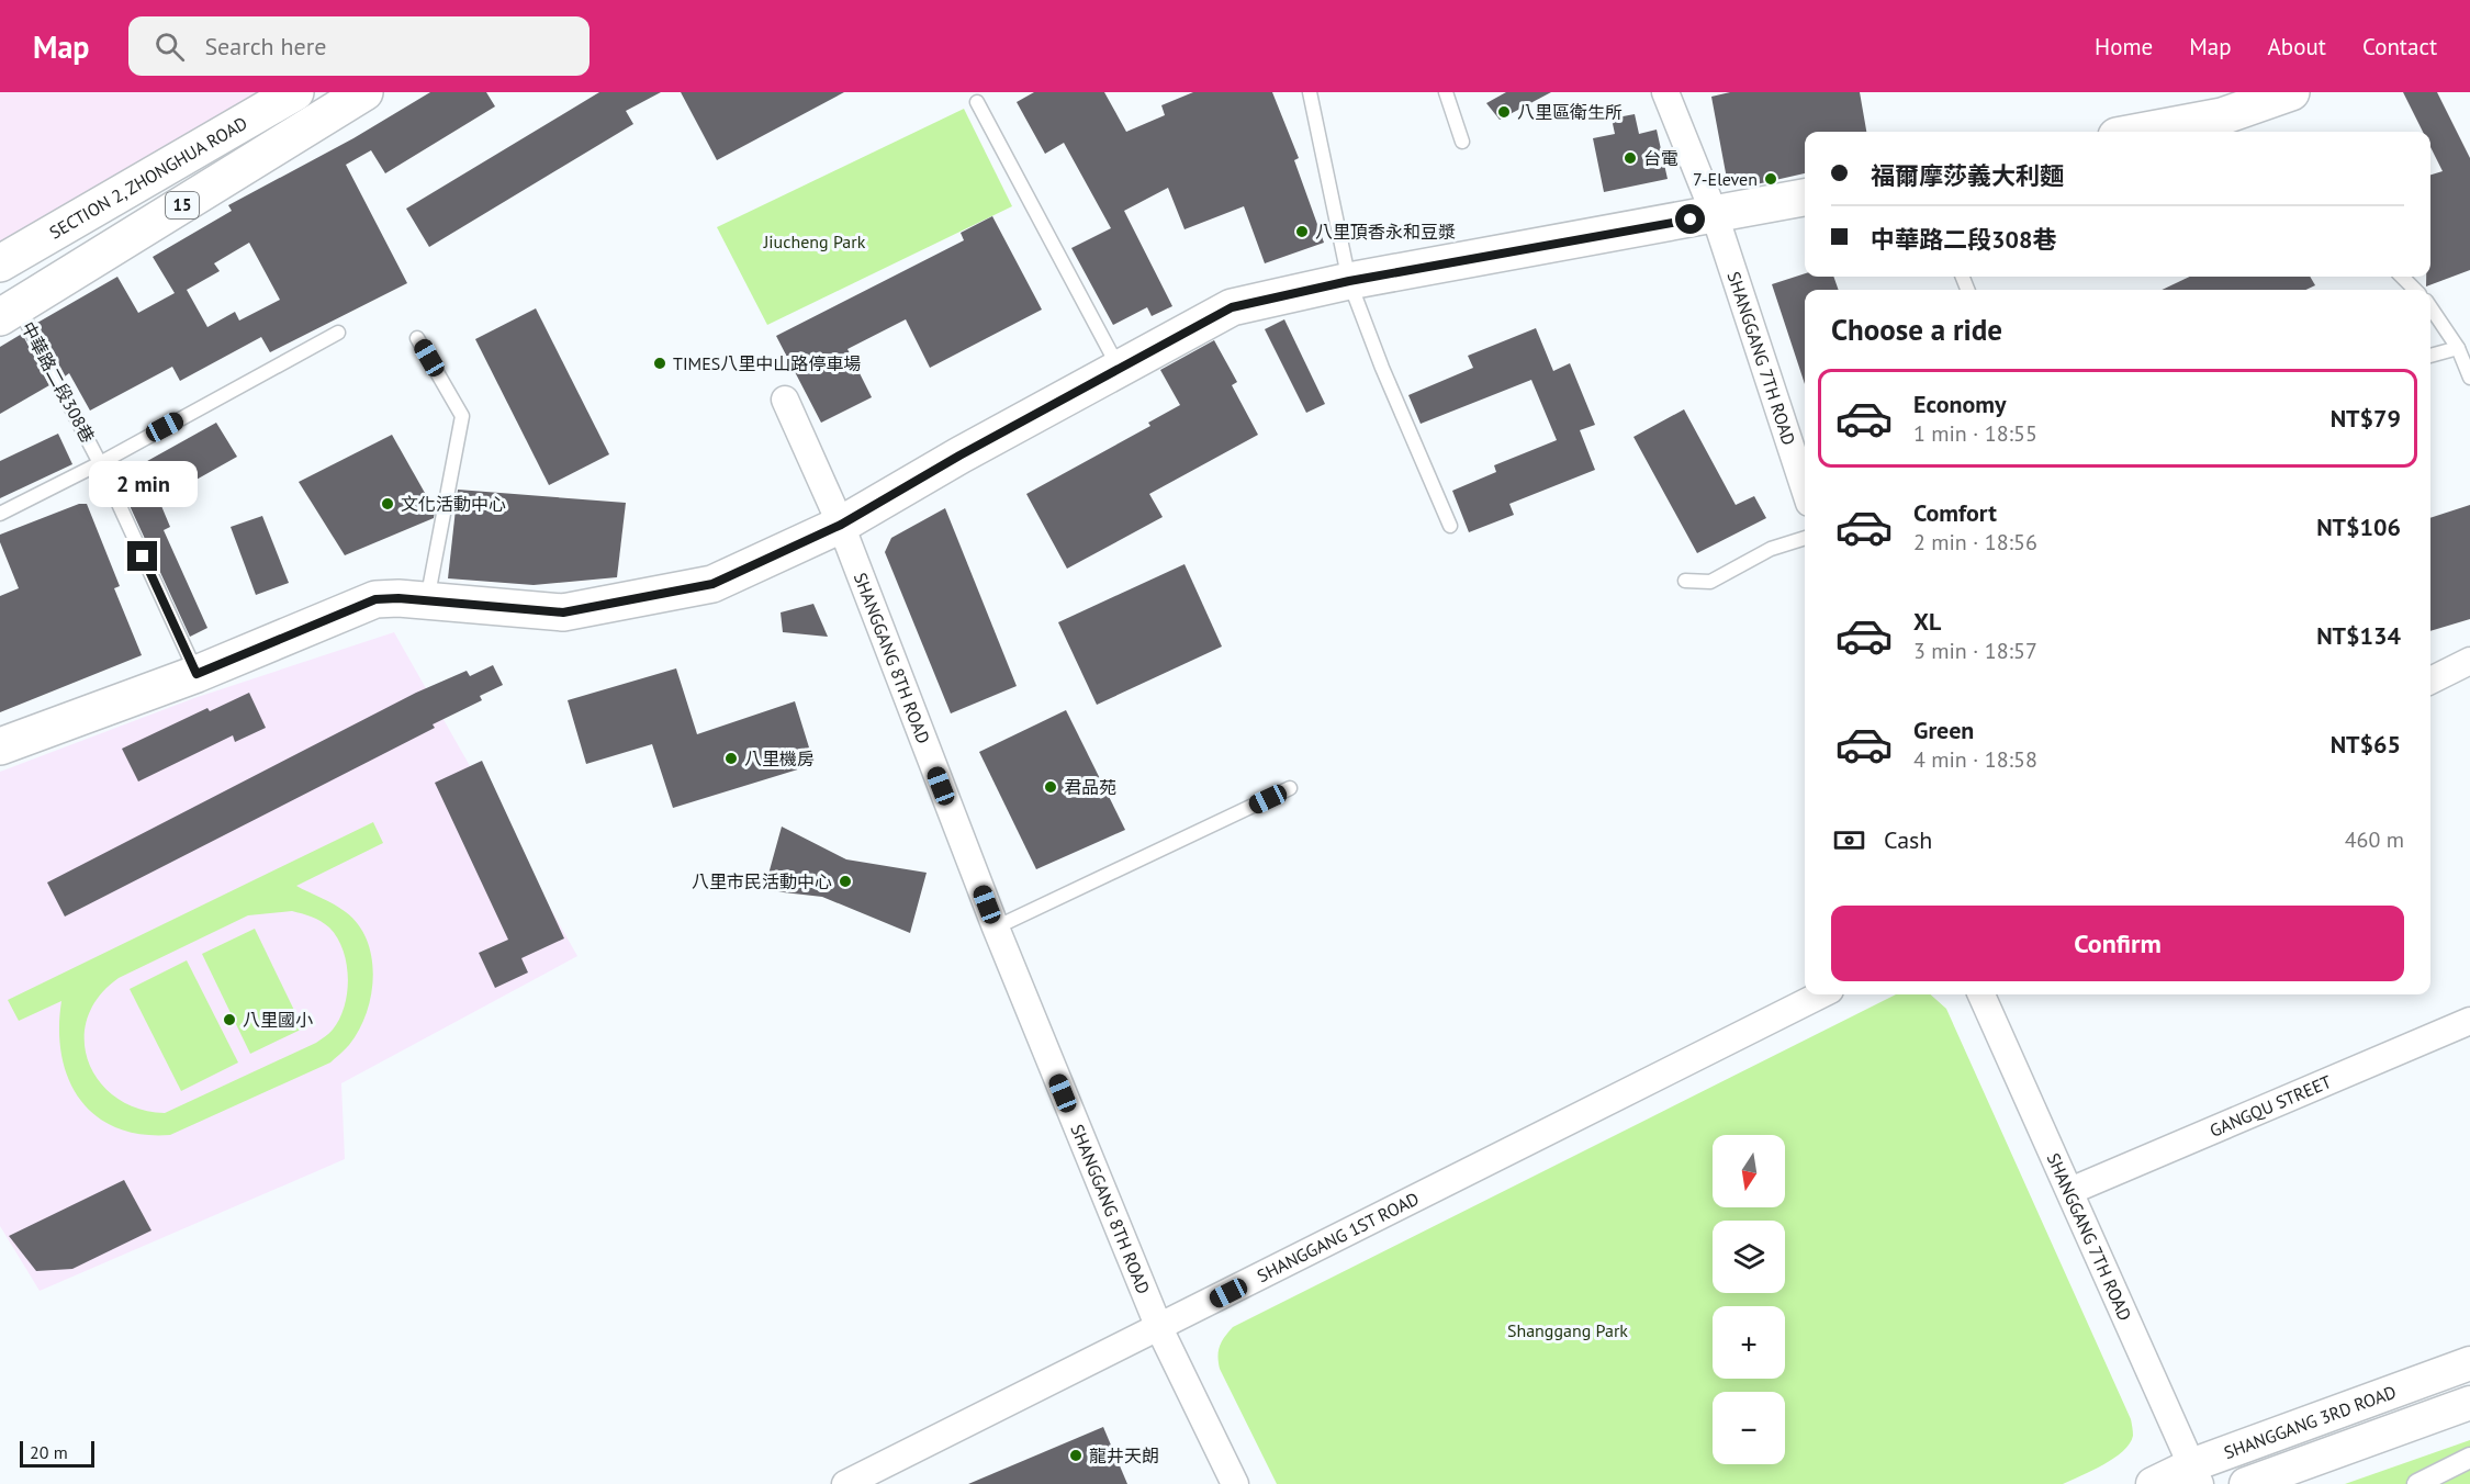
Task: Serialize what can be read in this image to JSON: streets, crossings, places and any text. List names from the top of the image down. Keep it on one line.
{"streets":{"main road":["SECTION 2, ZHONGHUA ROAD","15"],"street":["SHANGGANG 7TH ROAD","SHANGGANG 8TH ROAD","GANGQU STREET","SHANGGANG 1ST ROAD","SHANGGANG 3RD ROAD"],"lane":["中華路二段308巷"]},"crossings":[["SECTION 2, ZHONGHUA ROAD","中華路二段308巷"],["SHANGGANG 7TH ROAD","GANGQU STREET"],["SHANGGANG 7TH ROAD","SHANGGANG 3RD ROAD"],["SHANGGANG 8TH ROAD","SHANGGANG 1ST ROAD"]],"parks":["Jiucheng Park","Shanggang Park"],"places":["八里區衛生所","台電","7-Eleven","八里頂香永和豆漿","TIMES八里中山路停車場","文化活動中心","八里機房","君品苑","八里市民活動中心","八里國小","龍井天朗"],"scale_bar":"20 m","north":"bottom","page":{"header":"Map","search":"Search here","nav":["Home","Map","About","Contact"],"banner":["福爾摩莎義大利麵","中華路二段308巷"],"heading":"Choose a ride","list":[{"name":"Economy","note":"1 min · 18:55","value":"NT$79"},{"name":"Comfort","note":"2 min · 18:56","value":"NT$106"},{"name":"XL","note":"3 min · 18:57","value":"NT$134"},{"name":"Green","note":"4 min · 18:58","value":"NT$65"}],"bubble":"2 min","pay":["Cash","460 m"],"buttons":"Confirm","map_buttons":["+","−"],"scale":"20 m"}}
